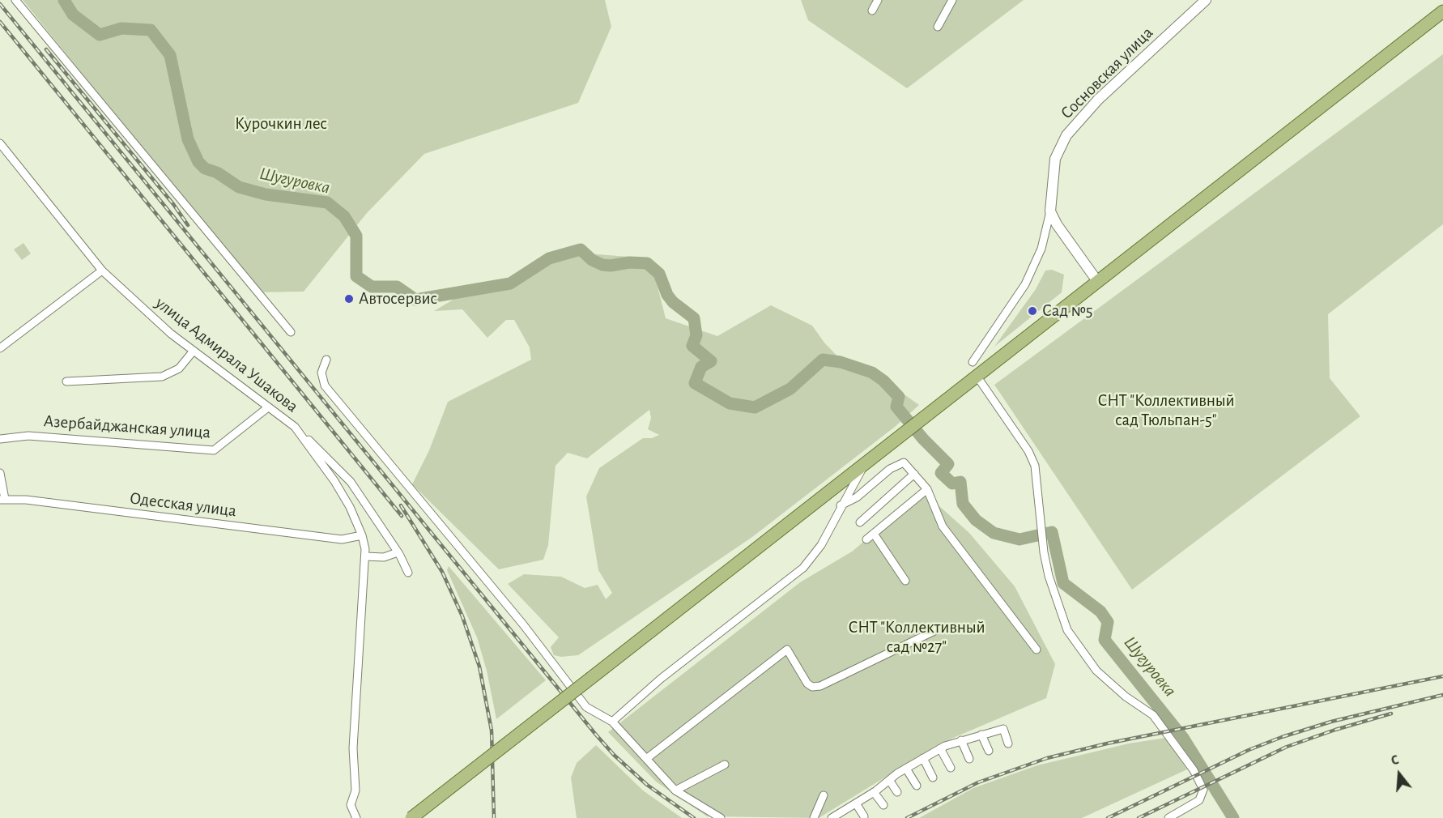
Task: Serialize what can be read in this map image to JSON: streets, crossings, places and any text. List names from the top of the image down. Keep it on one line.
{"streets":{"street":["Сосновская улица","улица Адмирала Ушакова","Азербайджанская улица","Одесская улица"]},"crossings":[["улица Адмирала Ушакова","Азербайджанская улица"],["улица Адмирала Ушакова","Одесская улица"]],"water":["Шугуровка"],"parks":["Курочкин лес","СНТ \"Коллективный сад Тюльпан-5\"","СНТ \"Коллективный сад №27\""],"places":["Автосервис","Сад №5"],"north":"top"}
